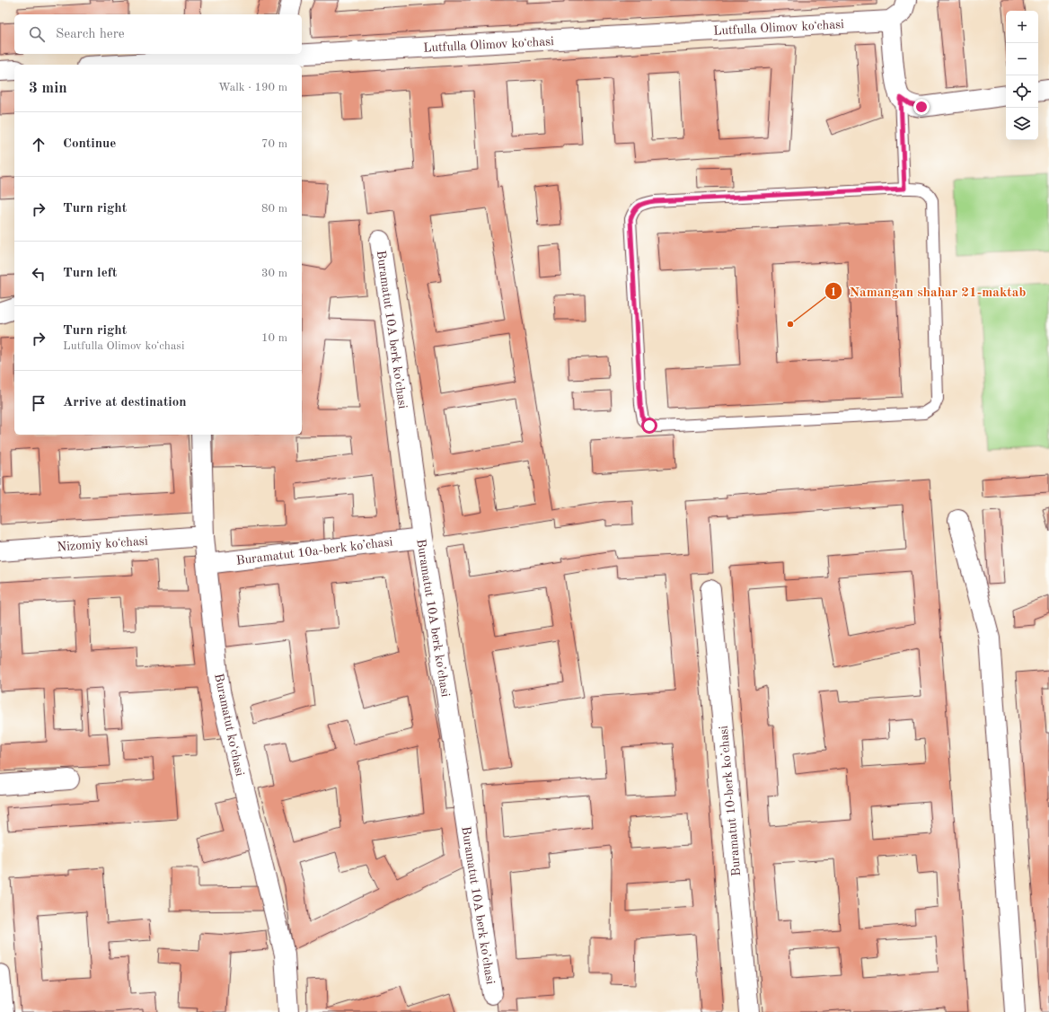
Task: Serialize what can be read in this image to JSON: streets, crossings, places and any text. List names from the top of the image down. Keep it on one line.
{"streets":{"street":["Lutfulla Olimov koʻchasi","Buramatut 10А berk koʼchasi","Nizomiy koʻchasi","Buramatut 10а-berk koʼchasi","Buramatut koʻchasi","Buramatut 10-berk koʼchasi"]},"crossings":[["Buramatut 10А berk koʼchasi","Buramatut 10а-berk koʼchasi"],["Nizomiy koʻchasi","Buramatut koʻchasi"],["Buramatut 10а-berk koʼchasi","Buramatut koʻchasi"]],"places":["Namangan shahar 21-maktab"],"page":{"map_buttons":["+","−"],"search":"Search here","heading":["3 min","Walk · 190 m"],"list":[["Continue","70 m"],["Turn right","80 m"],["Turn left","30 m"],["Turn right","Lutfulla Olimov koʻchasi","10 m"],"Arrive at destination"]}}
